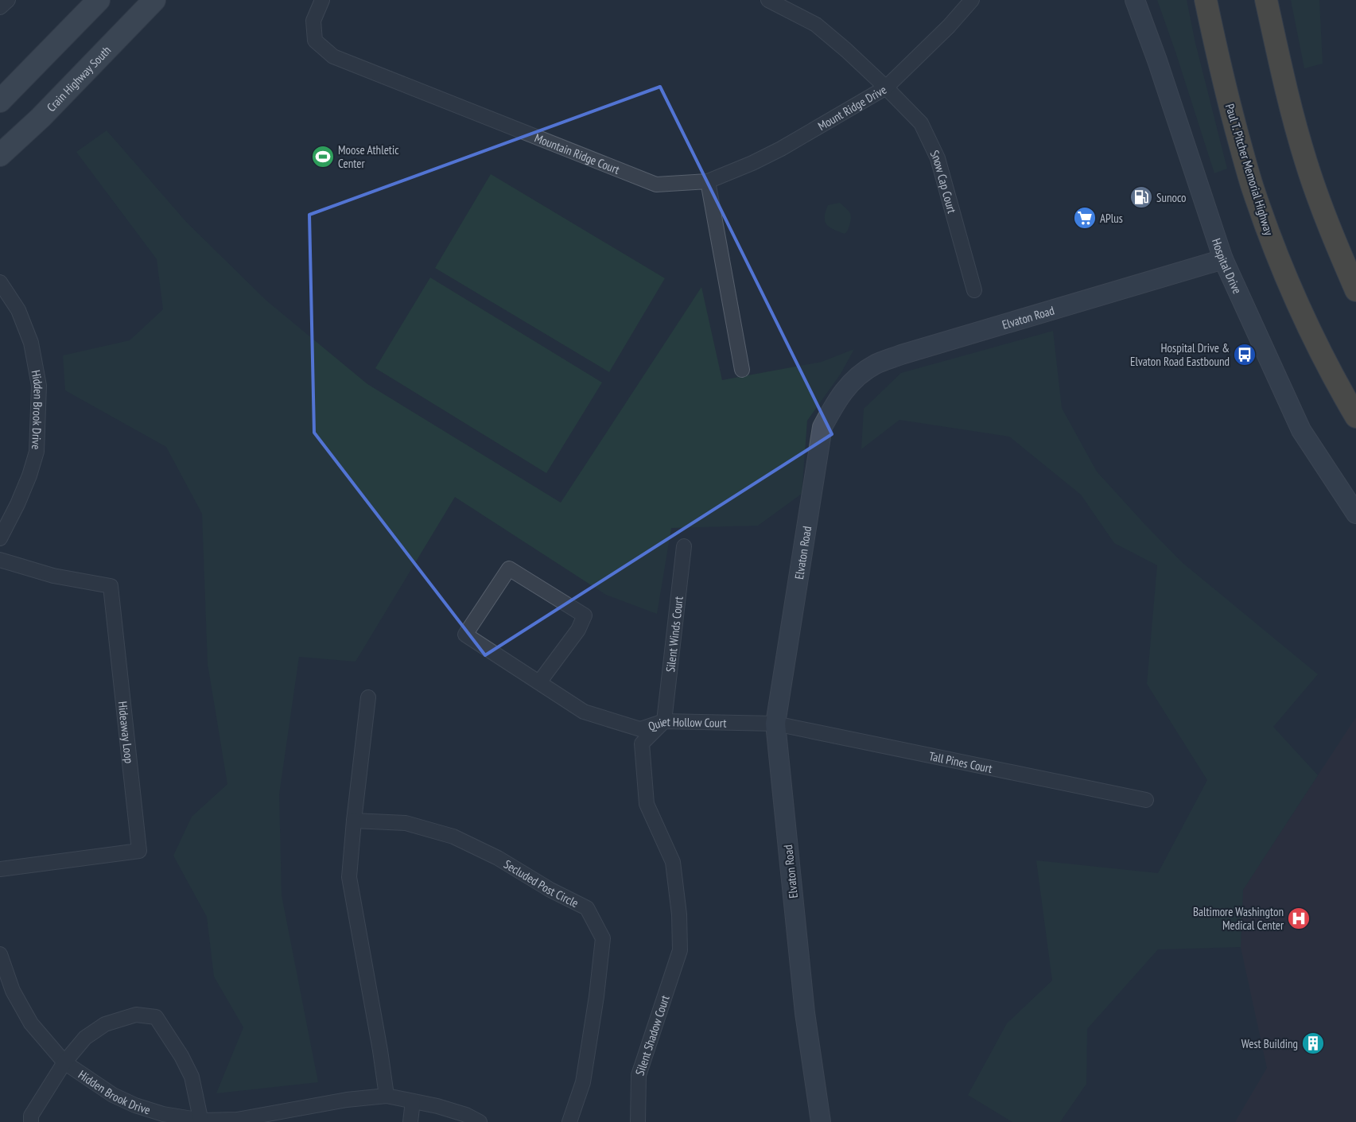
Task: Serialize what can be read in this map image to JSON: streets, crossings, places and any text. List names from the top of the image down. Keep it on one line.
{"streets":{"highway":["Paul T. Pitcher Memorial Highway"],"main road":["Crain Highway South"],"street":["Mount Ridge Drive","Mountain Ridge Court","Snow Cap Court","Hospital Drive","Elvaton Road","Hidden Brook Drive","Silent Winds Court","Quiet Hollow Court","Hideaway Loop","Tall Pines Court","Secluded Post Circle","Silent Shadow Court"]},"crossings":[["Mount Ridge Drive","Mountain Ridge Court"],["Mount Ridge Drive","Snow Cap Court"],["Hospital Drive","Elvaton Road"],["Elvaton Road","Quiet Hollow Court"],["Elvaton Road","Tall Pines Court"],["Silent Winds Court","Quiet Hollow Court"],["Silent Winds Court","Silent Shadow Court"],["Quiet Hollow Court","Tall Pines Court"],["Quiet Hollow Court","Silent Shadow Court"]],"places":{"sports":["Moose Athletic Center"],"fuel station":["Sunoco"],"supermarket":["APlus"],"bus stop":["Hospital Drive & Elvaton Road Eastbound"],"hospital":["Baltimore Washington Medical Center"],"building":["West Building"]}}
